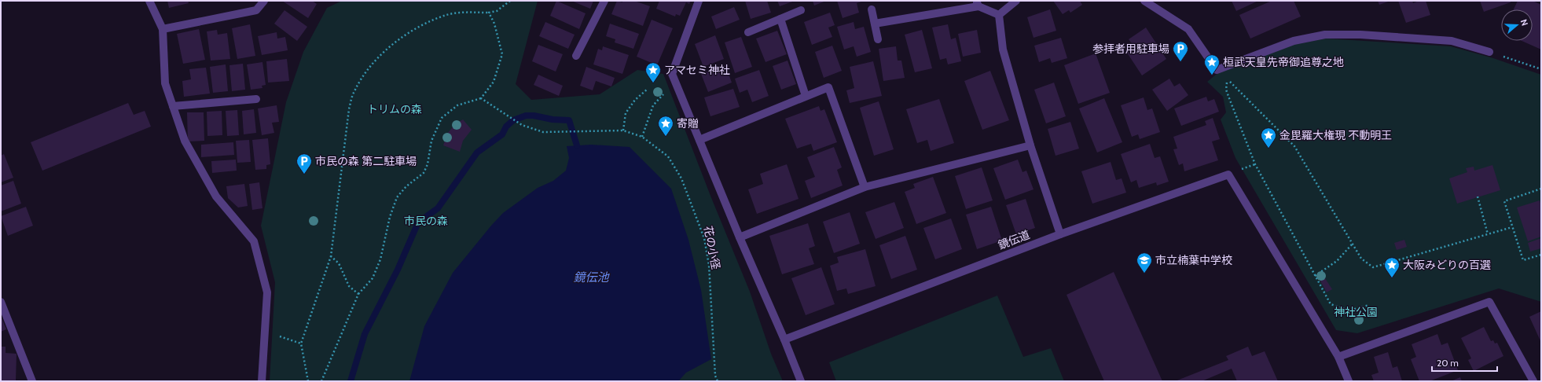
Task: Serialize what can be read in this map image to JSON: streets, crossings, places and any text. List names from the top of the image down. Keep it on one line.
{"streets":{"street":["鏡伝道"],"path":["花の小径"]},"water":["鏡伝池"],"parks":["トリムの森","市民の森","神社公園"],"places":{"parking":["参拝者用駐車場","市民の森 第二駐車場"],"place":["桓武天皇先帝御追尊之地","アマセミ神社","寄贈","金毘羅大権現 不動明王","大阪みどりの百選"],"school or university":["市立楠葉中学校"]},"scale_bar":"20 m","north":"right"}
